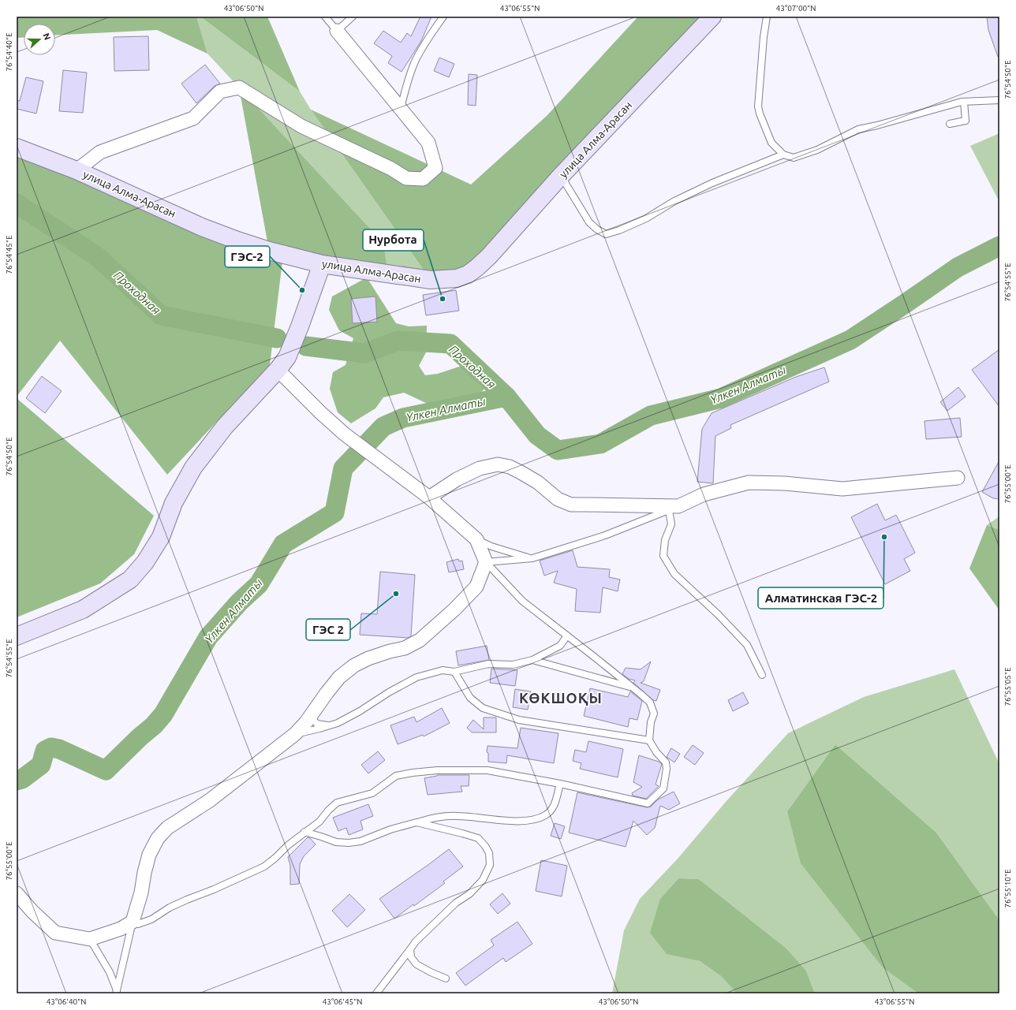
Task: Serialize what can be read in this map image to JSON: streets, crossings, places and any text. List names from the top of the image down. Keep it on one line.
{"streets":{"street":["улица Алма-Арасан"]},"districts":["КӨКШОҚЫ"],"water":["Проходная","Үлкен Алматы"],"places":["ГЭС-2","Нурбота","Алматинская ГЭС-2","ГЭС 2"],"north":"right","coordinates":["43°06'50\"N","43°06'55\"N","43°07'00\"N","76°54'40\"E","76°54'50\"E","76°54'45\"E","76°54'55\"E","76°55'00\"E","76°55'05\"E","76°55'10\"E","43°06'40\"N","43°06'45\"N"]}
